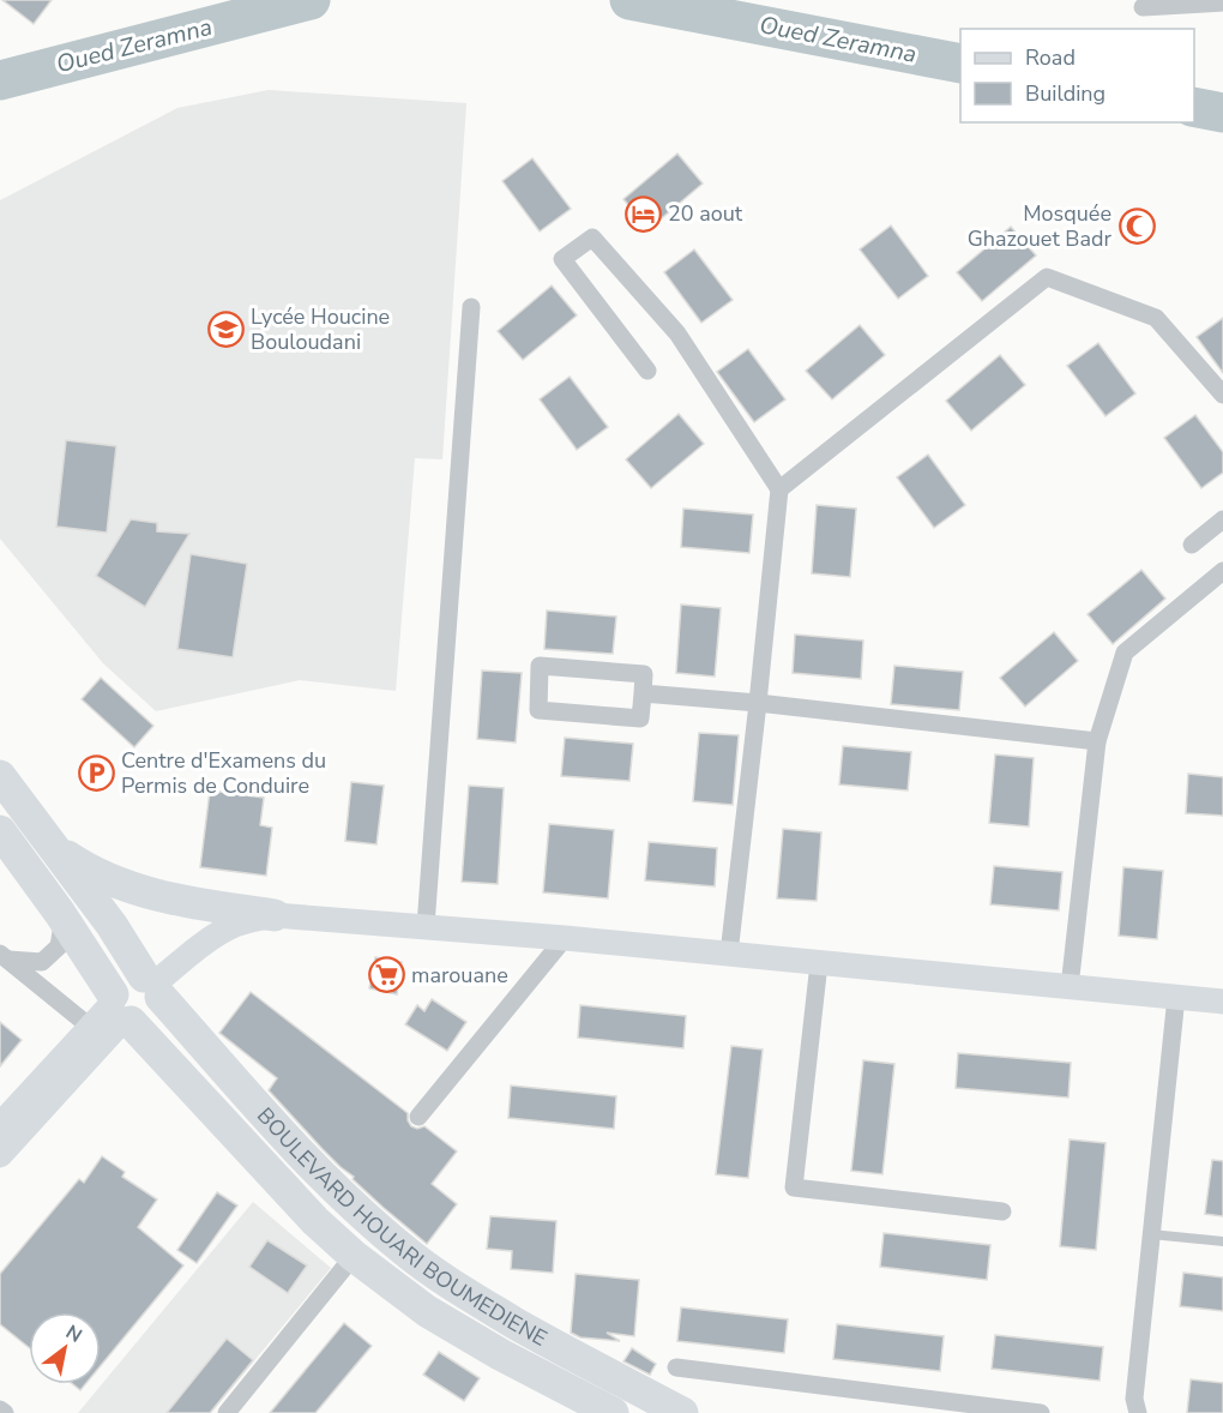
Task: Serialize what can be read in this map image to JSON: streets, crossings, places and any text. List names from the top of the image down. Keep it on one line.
{"streets":{"highway":["BOULEVARD HOUARI BOUMEDIENE"]},"water":["Oued Zeramna"],"places":{"hotel":["20 aout"],"mosque":["Mosquée Ghazouet Badr"],"school or university":["Lycée Houcine Bouloudani"],"parking":["Centre d'Examens du Permis de Conduire"],"supermarket":["marouane"]},"legend":["Road","Building"],"north":"top right"}
